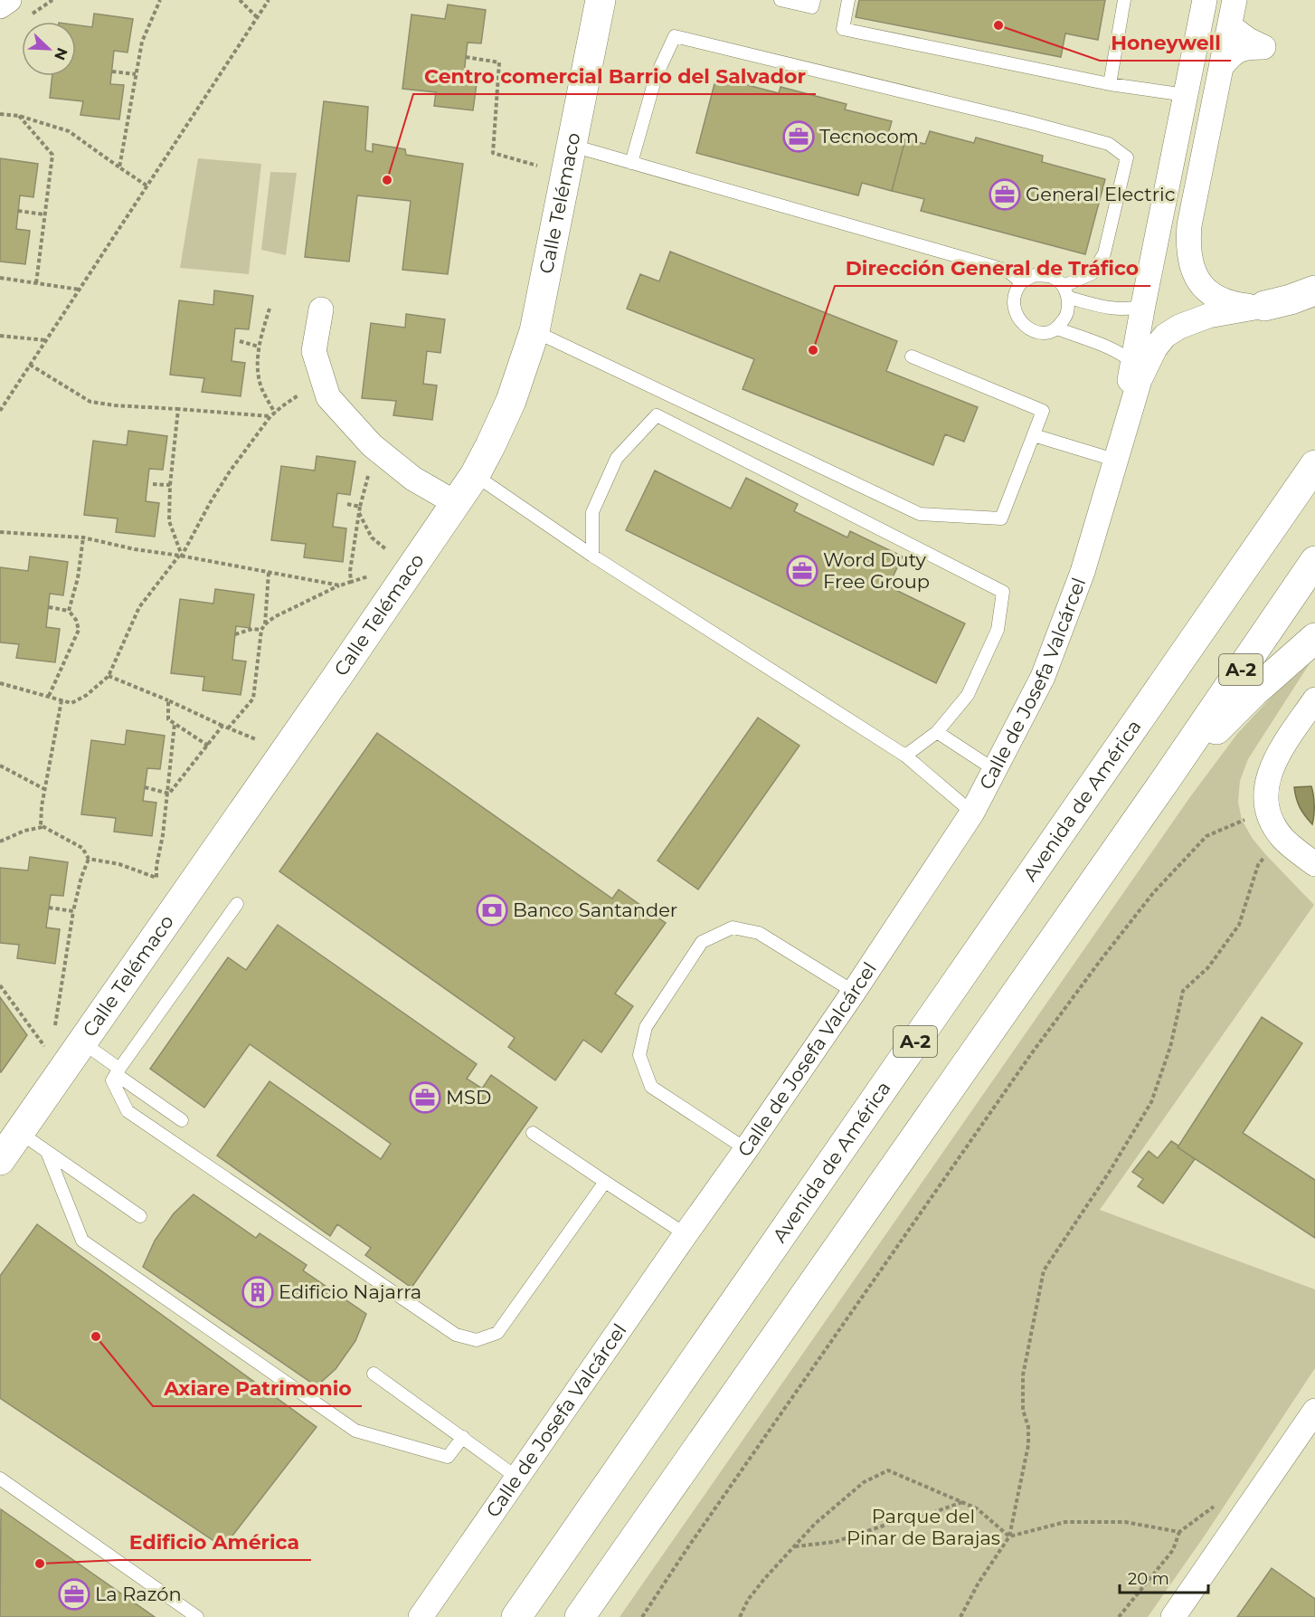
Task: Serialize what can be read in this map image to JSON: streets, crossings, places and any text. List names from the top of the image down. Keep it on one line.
{"streets":{"main road":["Calle Telémaco","A-2","Avenida de América"],"street":["Calle de Josefa Valcárcel"]},"parks":["Parque del Pinar de Barajas"],"places":{"other":["Honeywell","Centro comercial Barrio del Salvador","Dirección General de Tráfico","Axiare Patrimonio","Edificio América"],"office":["Tecnocom","General Electric","Word Duty Free Group","MSD","La Razón"],"bank":["Banco Santander"],"building":["Edificio Najarra"]},"scale_bar":"20 m","north":"bottom right"}
